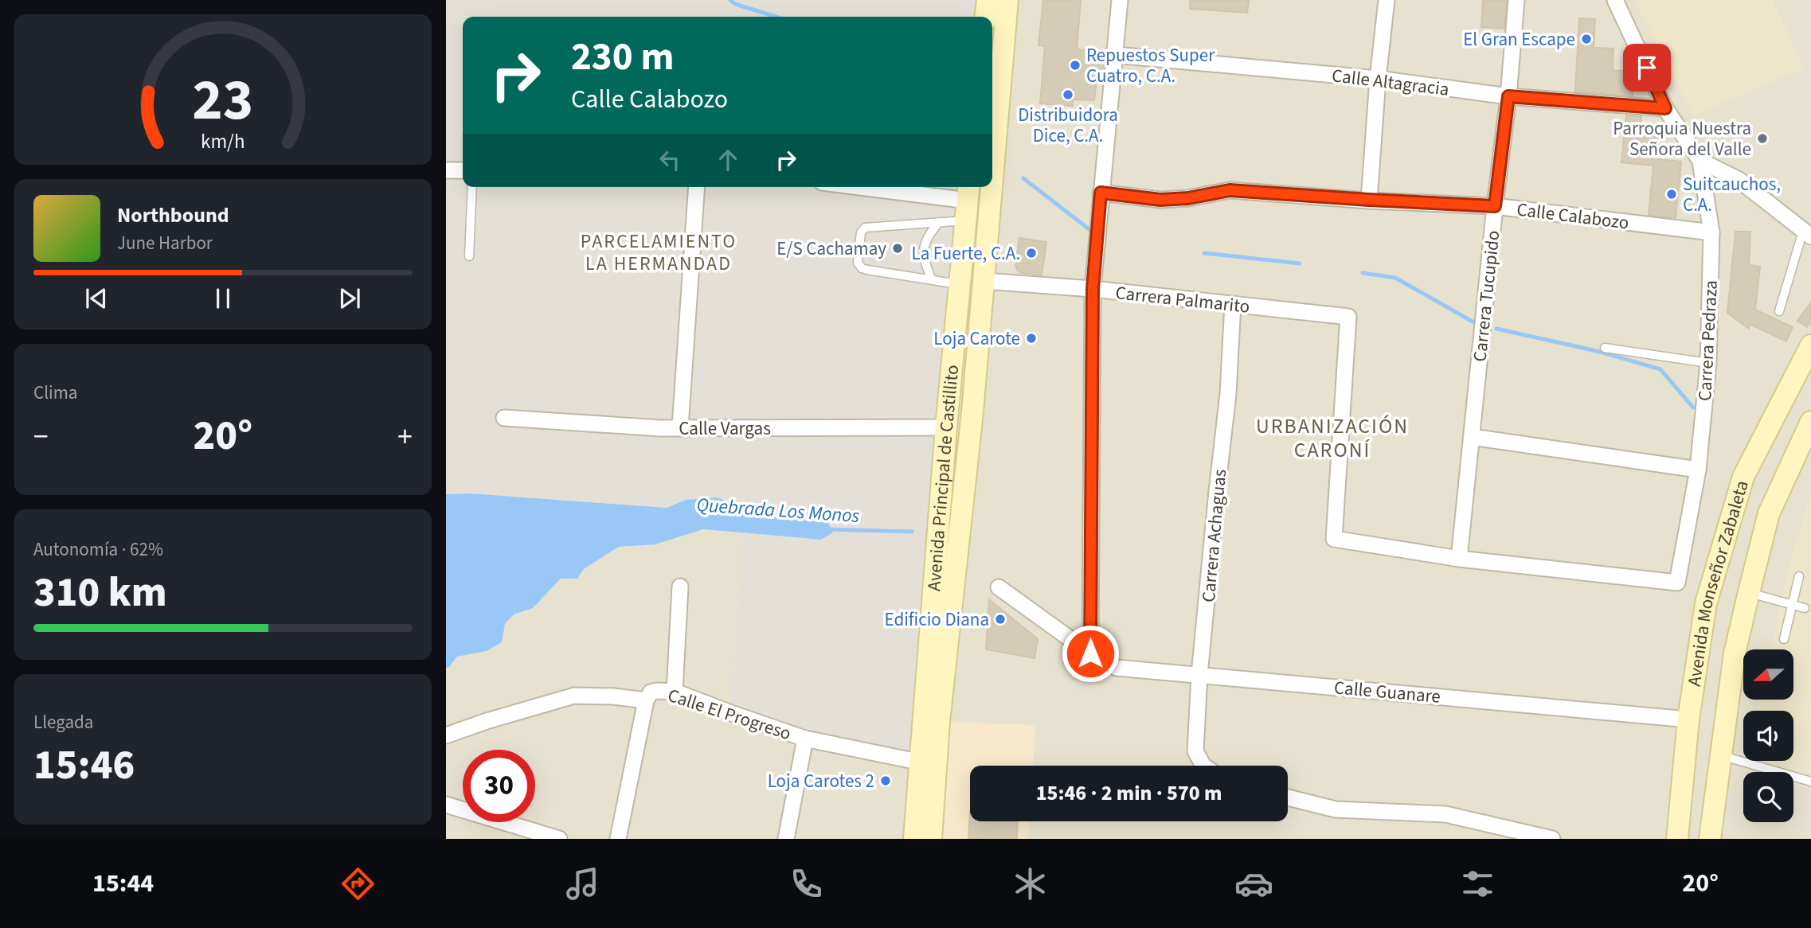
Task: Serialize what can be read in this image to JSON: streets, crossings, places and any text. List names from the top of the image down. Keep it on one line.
{"streets":{"main road":["Avenida Principal de Castillito","Avenida Monseñor Zabaleta"],"street":["Calle Altagracia","Calle Calabozo","Carrera Tucupido","Carrera Palmarito","Carrera Pedraza","Calle Vargas","Carrera Achaguas","Calle Guanare","Calle El Progreso"]},"crossings":[["Calle Altagracia","Carrera Tucupido"],["Calle Altagracia","Carrera Pedraza"],["Calle Calabozo","Carrera Tucupido"],["Calle Calabozo","Carrera Pedraza"],["Carrera Tucupido","Carrera Palmarito"],["Carrera Tucupido","Carrera Pedraza"],["Carrera Palmarito","Carrera Pedraza"],["Carrera Palmarito","Avenida Principal de Castillito"],["Carrera Palmarito","Carrera Achaguas"],["Calle Vargas","Avenida Principal de Castillito"],["Avenida Principal de Castillito","Calle El Progreso"],["Carrera Achaguas","Calle Guanare"],["Avenida Monseñor Zabaleta","Calle Guanare"]],"districts":["PARCELAMIENTO LA HERMANDAD","URBANIZACIÓN CARONÍ"],"water":["Quebrada Los Monos"],"places":["El Gran Escape","Repuestos Super Cuatro, C.A.","Distribuidora Dice, C.A.","Parroquia Nuestra Señora del Valle","Suitcauchos, C.A.","E/S Cachamay","La Fuerte, C.A.","Loja Carote","Edificio Diana","Loja Carotes 2"],"north":"left","page":{"turn":["230 m","Calle Calabozo"],"song":["Northbound","June Harbor"],"tile":["Clima",["Autonomía · 62%","310 km"],["Llegada","15:46"]],"heat":["−","20°","+"],"limit":"30","trip":"15:46 · 2 min · 570 m","tabs":["15:44","20°"],"gauge":["23","km/h"]}}
